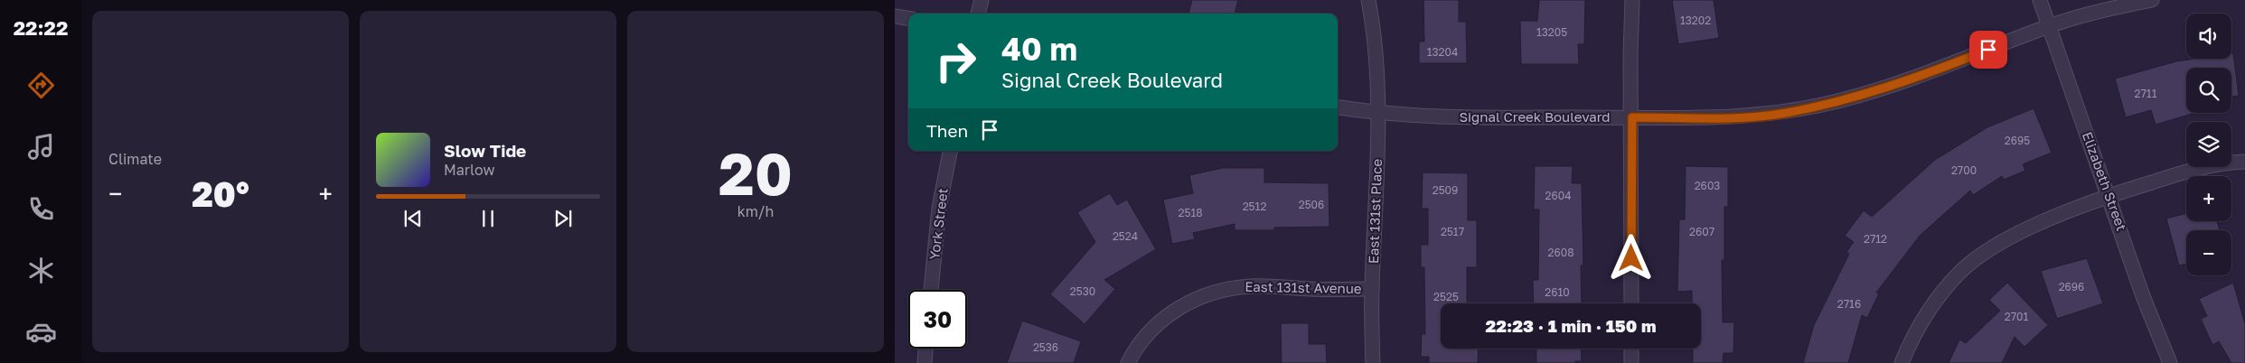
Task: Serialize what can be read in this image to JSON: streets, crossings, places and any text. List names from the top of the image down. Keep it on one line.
{"streets":{"street":["Signal Creek Boulevard","Elizabeth Street","East 131st Place","York Street","East 131st Avenue"]},"crossings":[["Signal Creek Boulevard","Elizabeth Street"],["Signal Creek Boulevard","East 131st Place"],["East 131st Place","East 131st Avenue"]],"house_numbers":["13202","13205","13204","2711","2695","2700","2603","2509","2604","2506","2512","2518","2517","2607","2524","2712","2608","2696","2530","2610","2525","2716","2701","2536"],"page":{"tabs":"22:22","tile":["Climate",["20","km/h"]],"map_buttons":["+","−"],"turn":["40 m","Signal Creek Boulevard"],"then":"Then","song":["Slow Tide","Marlow"],"heat":["−","20°","+"],"limit":"30","trip":"22:23 · 1 min · 150 m"}}
